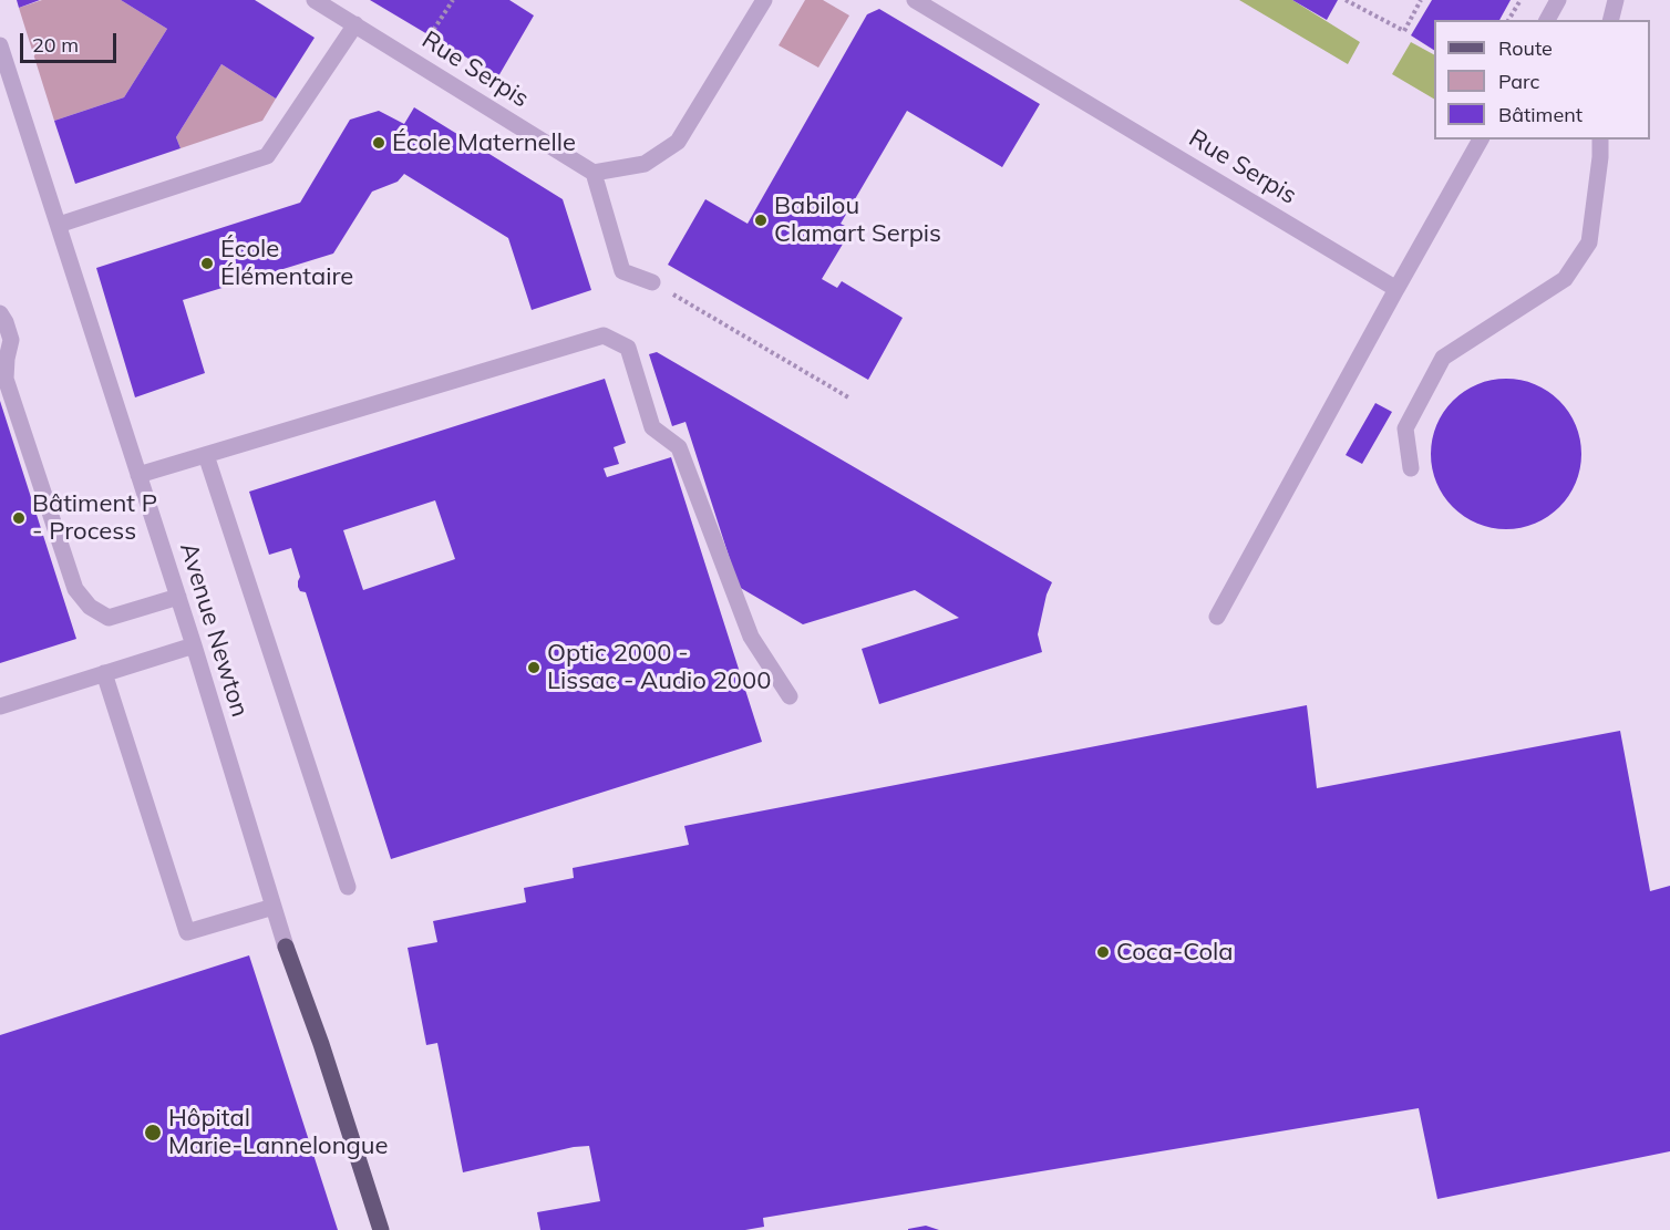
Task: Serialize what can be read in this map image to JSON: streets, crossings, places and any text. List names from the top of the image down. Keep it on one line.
{"streets":{"main road":["Avenue Newton"],"street":["Rue Serpis"]},"places":["École Maternelle","Babilou Clamart Serpis","École Élémentaire","Bâtiment P - Process","Optic 2000 - Lissac - Audio 2000","Coca-Cola","Hôpital Marie-Lannelongue"],"legend":["Route","Parc","Bâtiment"],"scale_bar":"20 m"}
